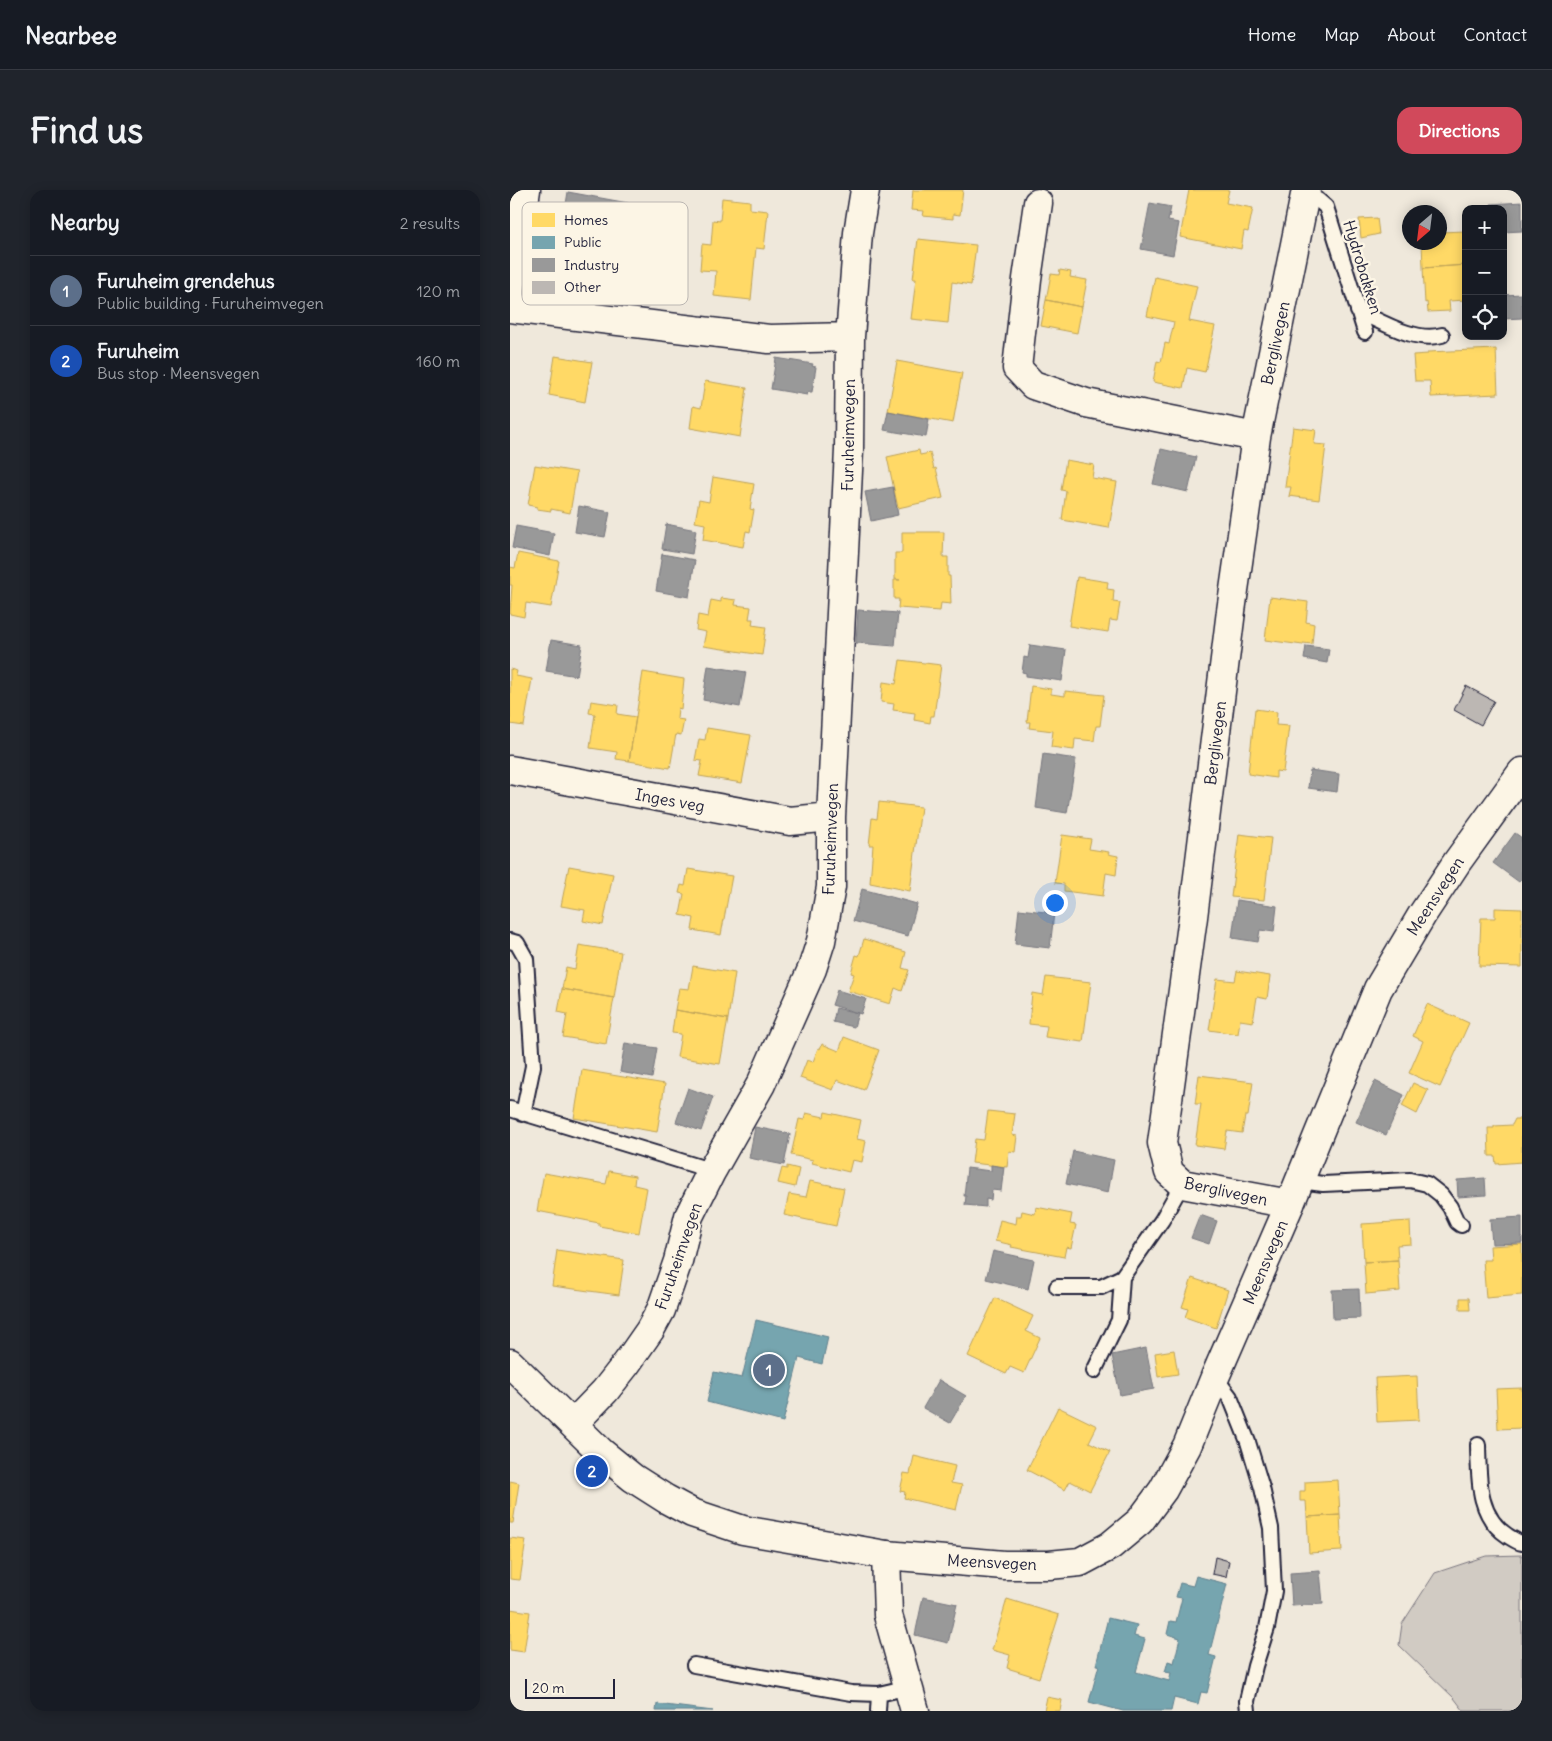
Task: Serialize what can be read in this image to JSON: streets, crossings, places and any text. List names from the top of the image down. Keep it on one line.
{"streets":{"street":["Berglivegen","Furuheimvegen","Inges veg","Meensvegen"],"lane":["Hydrobakken"]},"crossings":[["Hydrobakken","Berglivegen"],["Berglivegen","Meensvegen"],["Furuheimvegen","Inges veg"],["Furuheimvegen","Meensvegen"]],"legend":["Homes","Public","Industry","Other"],"scale_bar":"20 m","north":"bottom left","page":{"header":"Nearbee","nav":["Home","Map","About","Contact"],"buttons":"Directions","title":"Find us","heading":["Nearby","2 results"],"map_buttons":["+","−"],"list":[{"mark":"1","name":"Furuheim grendehus","note":"Public building · Furuheimvegen","value":"120 m"},{"mark":"2","name":"Furuheim","note":"Bus stop · Meensvegen","value":"160 m"}],"pins":["1","2"],"scale":"20 m"}}
